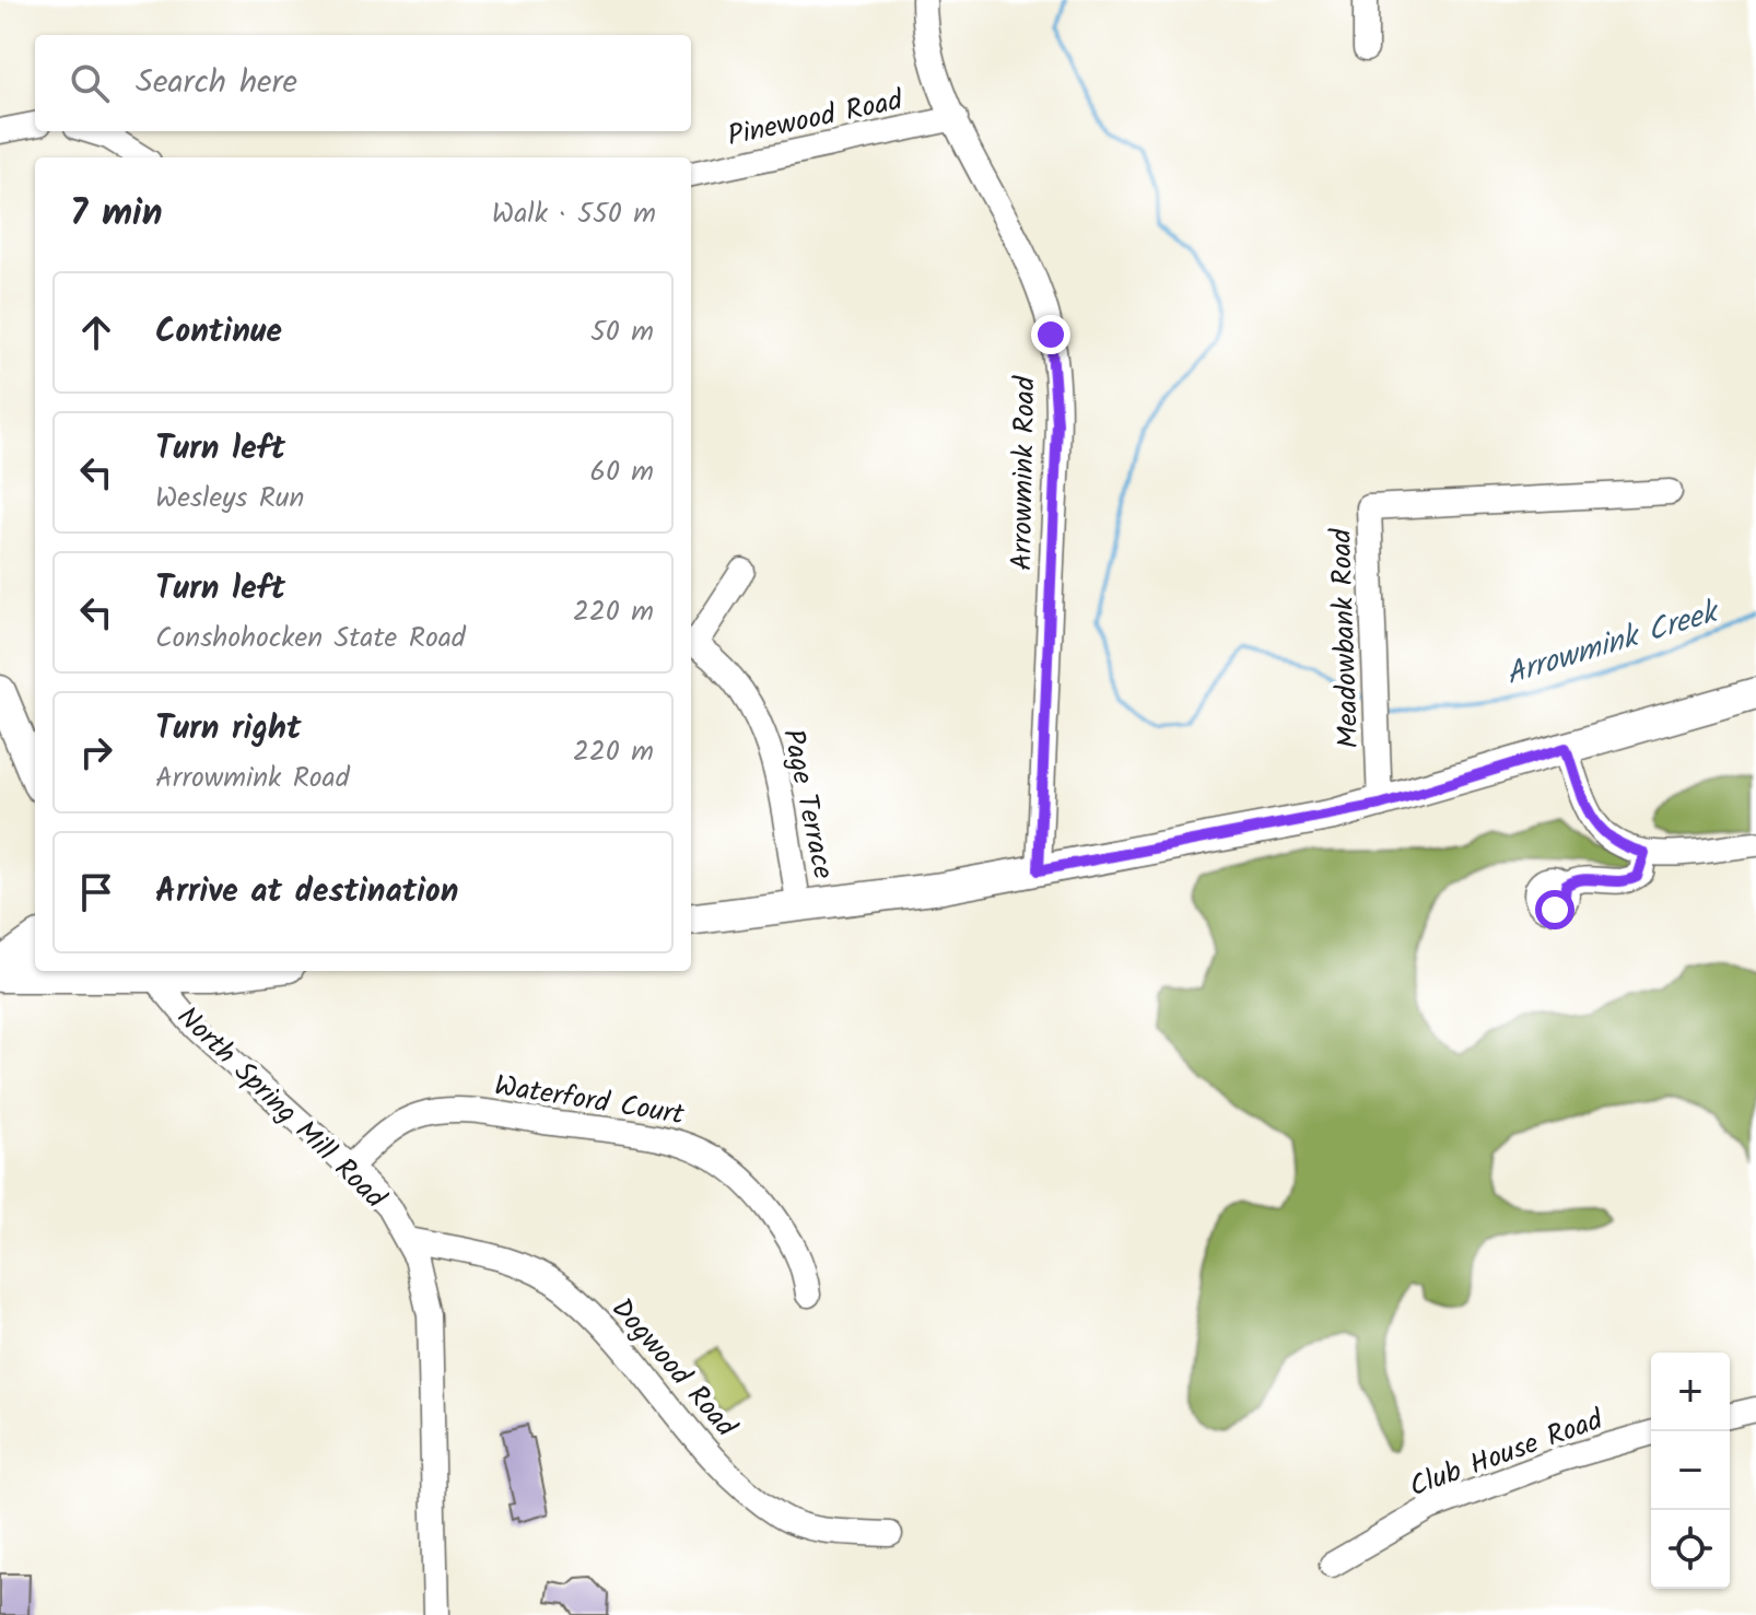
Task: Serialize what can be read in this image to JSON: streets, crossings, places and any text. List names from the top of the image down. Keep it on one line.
{"streets":{"street":["Pinewood Road","Arrowmink Road","Meadowbank Road","Page Terrace","Waterford Court","North Spring Mill Road","Dogwood Road","Club House Road"]},"crossings":[["Pinewood Road","Arrowmink Road"],["Waterford Court","North Spring Mill Road"],["North Spring Mill Road","Dogwood Road"]],"water":["Arrowmink Creek"],"page":{"search":"Search here","heading":["7 min","Walk · 550 m"],"list":[["Continue","50 m"],["Turn left","Wesleys Run","60 m"],["Turn left","Conshohocken State Road","220 m"],["Turn right","Arrowmink Road","220 m"],"Arrive at destination"],"map_buttons":["+","−"]}}
